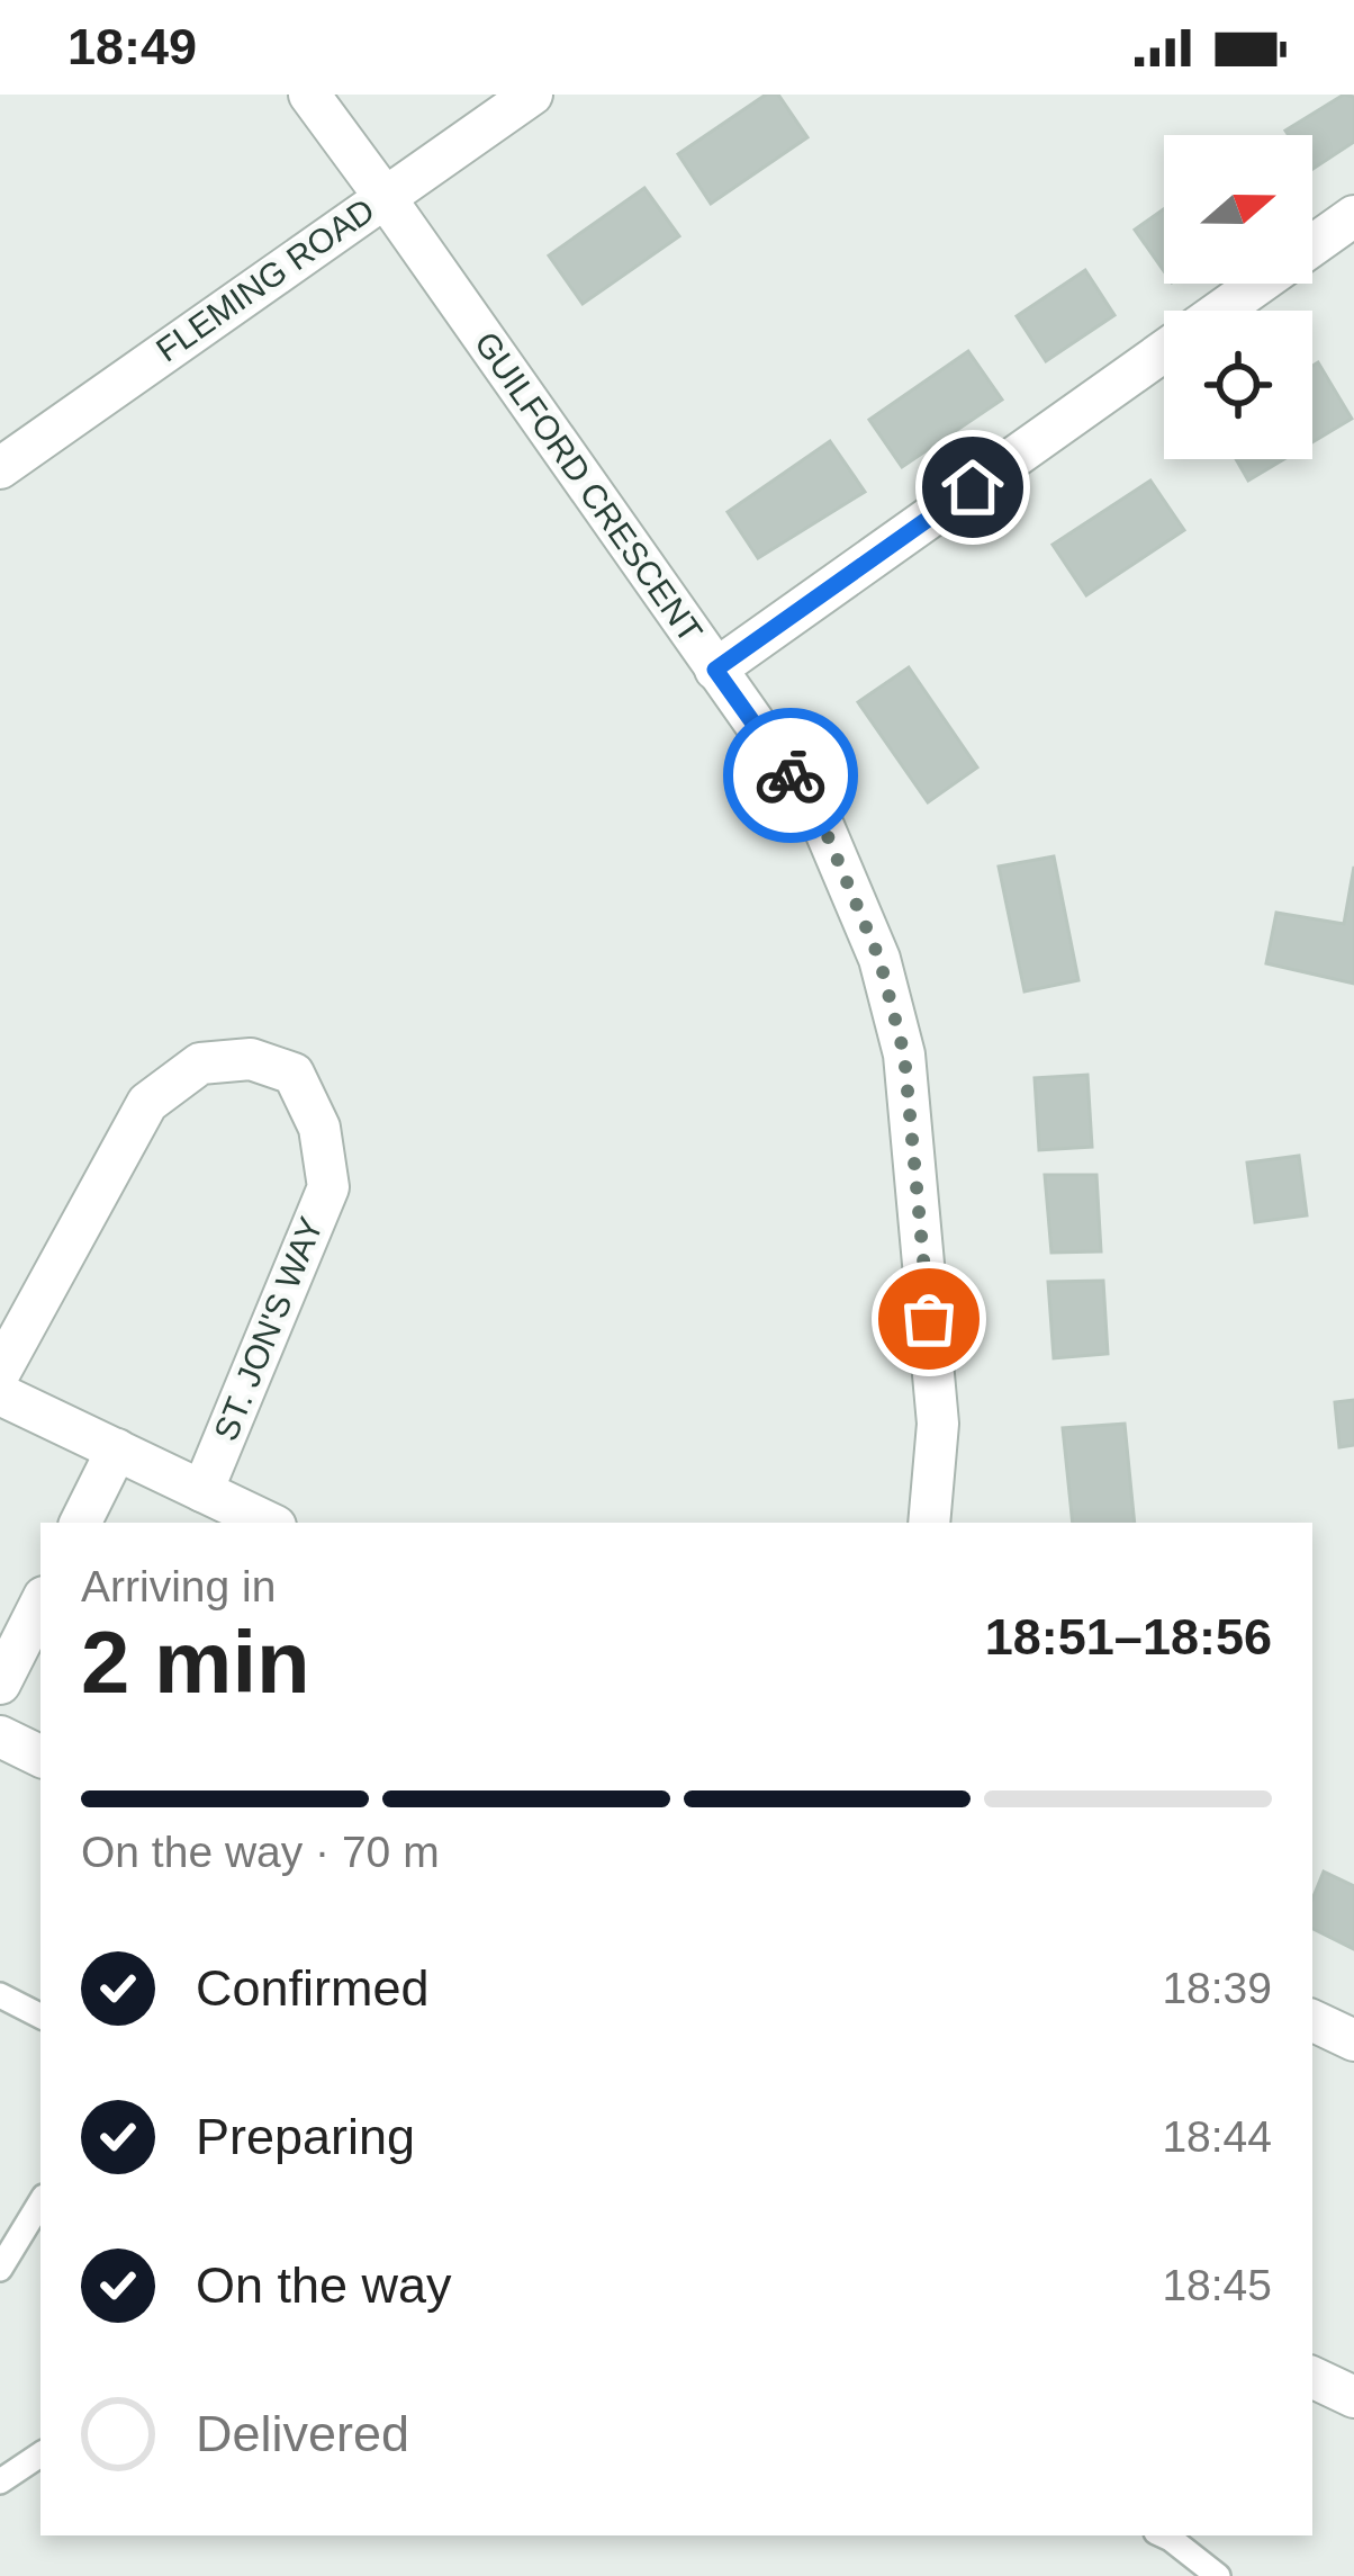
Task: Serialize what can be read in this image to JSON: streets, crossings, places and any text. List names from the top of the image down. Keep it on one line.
{"streets":{"street":["FLEMING ROAD","GUILFORD CRESCENT","ST. JON'S WAY"]},"crossings":[["FLEMING ROAD","GUILFORD CRESCENT"]],"north":"right","page":{"status":"18:49","heading":["2 min","Arriving in","18:51–18:56"],"bar":"On the way · 70 m","list":[["Confirmed","18:39"],["Preparing","18:44"],["On the way","18:45"],"Delivered"]}}
